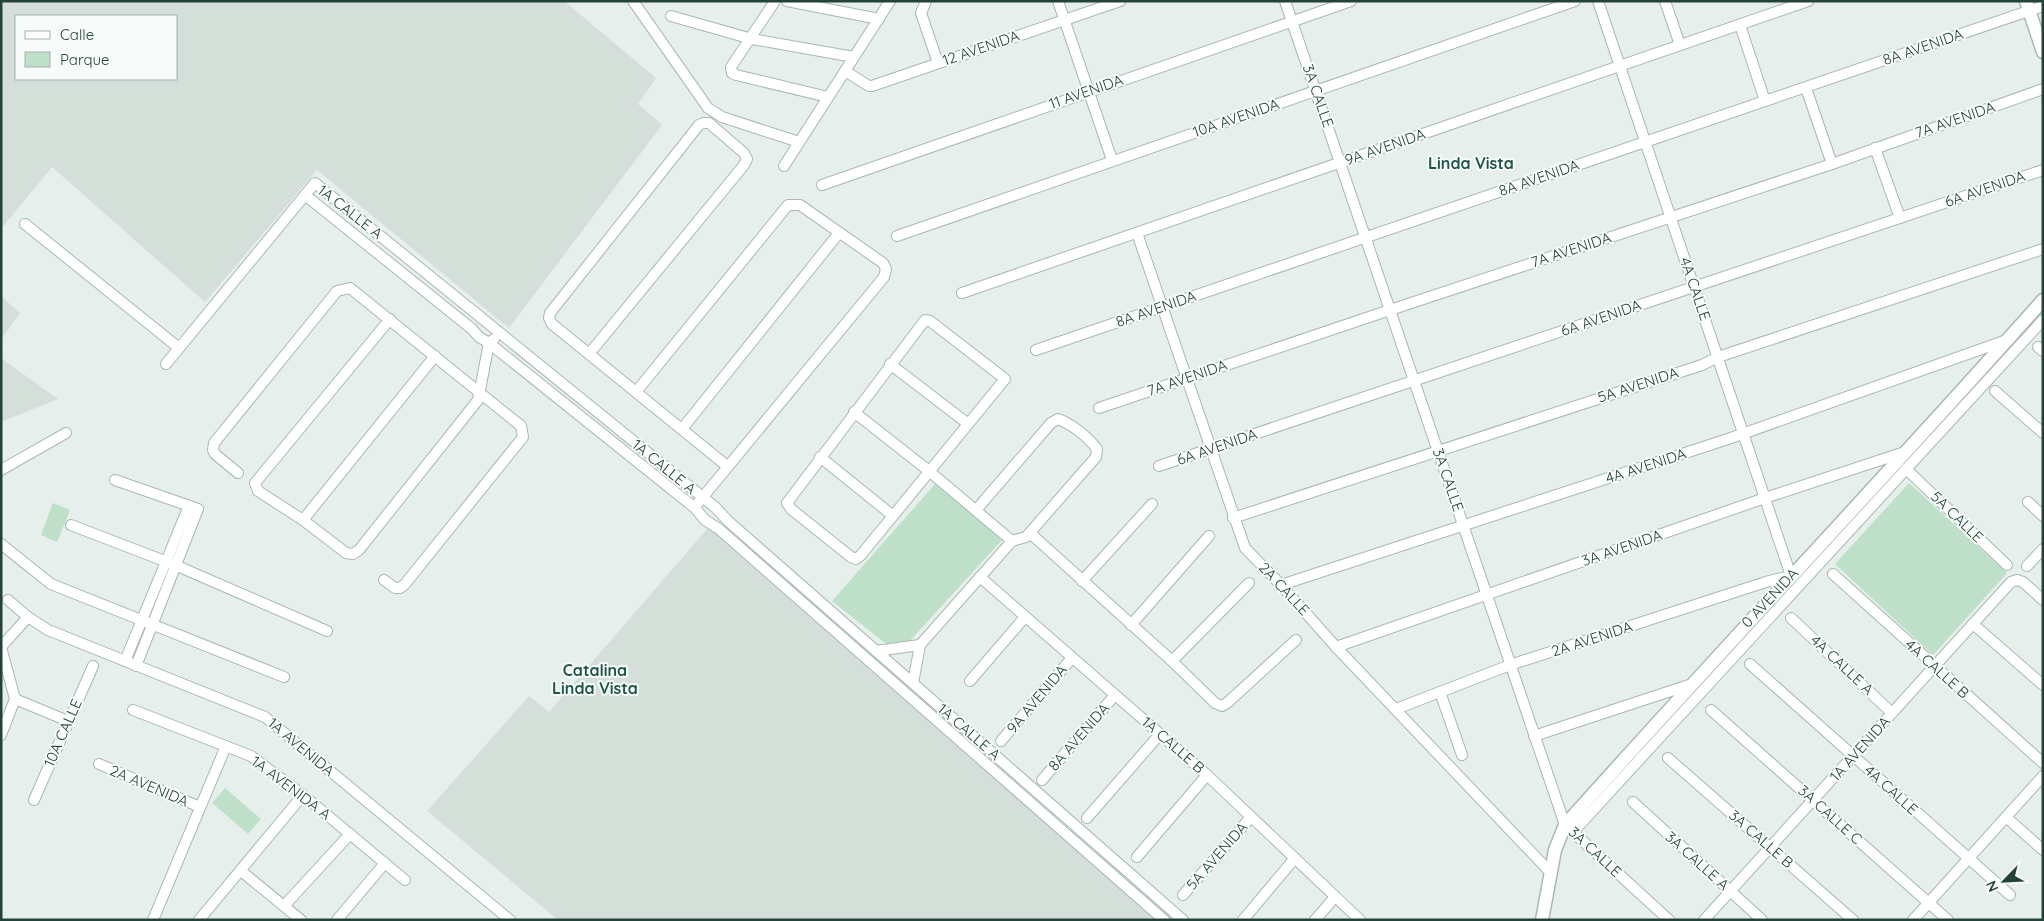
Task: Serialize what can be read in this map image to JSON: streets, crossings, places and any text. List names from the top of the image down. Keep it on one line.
{"streets":{"street":["8A AVENIDA","12 AVENIDA","11 AVENIDA","3A CALLE","10A AVENIDA","7A AVENIDA","9A AVENIDA","6A AVENIDA","1A CALLE A","4A CALLE","5A AVENIDA","4A AVENIDA","5A CALLE","3A AVENIDA","2A CALLE","0 AVENIDA","2A AVENIDA","4A CALLE A","4A CALLE B","10A CALLE","1A CALLE B","1A AVENIDA","1A AVENIDA A","3A CALLE C","3A CALLE B","3A CALLE A"]},"crossings":[["8A AVENIDA","3A CALLE"],["8A AVENIDA","4A CALLE"],["8A AVENIDA","2A CALLE"],["8A AVENIDA","1A CALLE B"],["11 AVENIDA","3A CALLE"],["3A CALLE","10A AVENIDA"],["3A CALLE","7A AVENIDA"],["3A CALLE","9A AVENIDA"],["3A CALLE","6A AVENIDA"],["3A CALLE","5A AVENIDA"],["3A CALLE","4A AVENIDA"],["3A CALLE","3A AVENIDA"],["3A CALLE","0 AVENIDA"],["3A CALLE","2A AVENIDA"],["7A AVENIDA","4A CALLE"],["7A AVENIDA","2A CALLE"],["9A AVENIDA","4A CALLE"],["9A AVENIDA","2A CALLE"],["9A AVENIDA","1A CALLE B"],["6A AVENIDA","4A CALLE"],["6A AVENIDA","2A CALLE"],["4A CALLE","5A AVENIDA"],["4A CALLE","4A AVENIDA"],["4A CALLE","3A AVENIDA"],["4A CALLE","0 AVENIDA"],["4A CALLE","2A AVENIDA"],["4A CALLE","1A AVENIDA"],["5A AVENIDA","2A CALLE"],["5A AVENIDA","1A CALLE B"],["4A AVENIDA","2A CALLE"],["4A AVENIDA","0 AVENIDA"],["5A CALLE","0 AVENIDA"],["3A AVENIDA","2A CALLE"],["3A AVENIDA","0 AVENIDA"],["2A CALLE","0 AVENIDA"],["2A CALLE","2A AVENIDA"],["0 AVENIDA","2A AVENIDA"],["4A CALLE A","1A AVENIDA"],["4A CALLE B","1A AVENIDA"],["1A AVENIDA","3A CALLE C"],["1A AVENIDA","3A CALLE B"],["1A AVENIDA","3A CALLE A"]],"districts":["Linda Vista","Catalina Linda Vista"],"legend":["Calle","Parque"],"north":"bottom left"}
